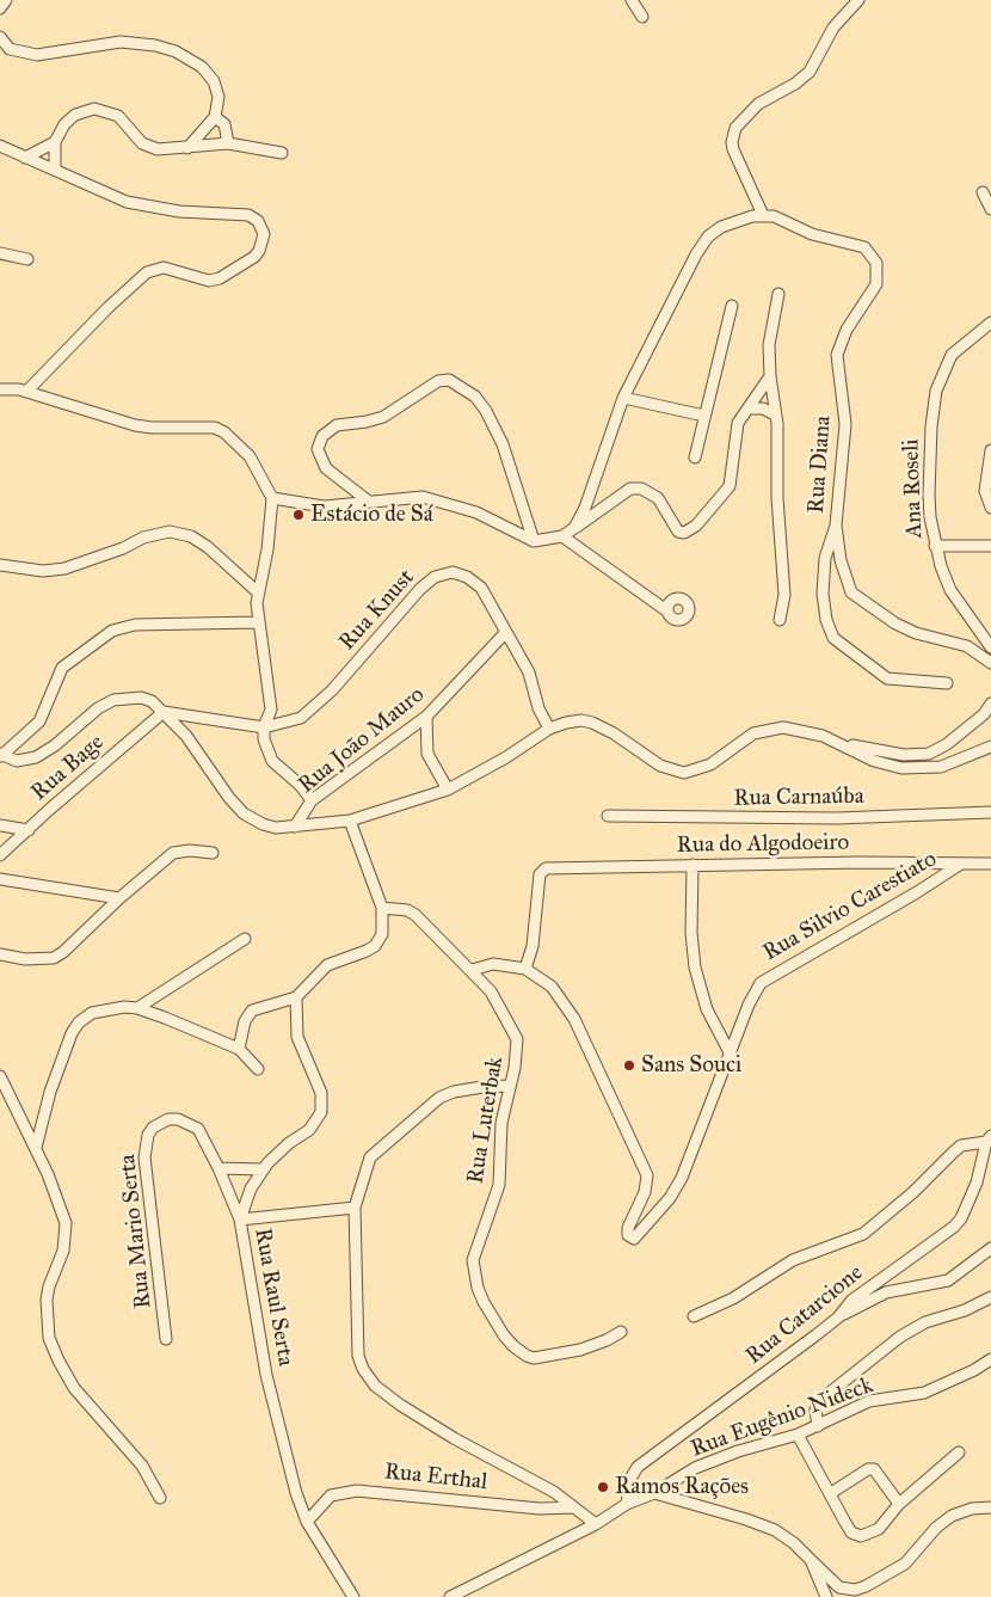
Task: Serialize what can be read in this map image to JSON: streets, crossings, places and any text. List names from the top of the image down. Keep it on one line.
{"streets":{"street":["Rua Diana","Ana Roseli","Rua Knust","Rua João Mauro","Rua Bage","Rua Carnaúba","Rua do Algodoeiro","Rua Silvio Carestiato","Rua Luterbak","Rua Mario Serta","Rua Raul Serta","Rua Catarcione","Rua Eugênio Nideck","Rua Erthal"]},"crossings":[["Rua Knust","Rua João Mauro"],["Rua Knust","Rua Bage"],["Rua do Algodoeiro","Rua Silvio Carestiato"],["Rua Mario Serta","Rua Raul Serta"],["Rua Raul Serta","Rua Erthal"],["Rua Catarcione","Rua Eugênio Nideck"]],"places":["Estácio de Sá","Sans Souci","Ramos Rações"]}
